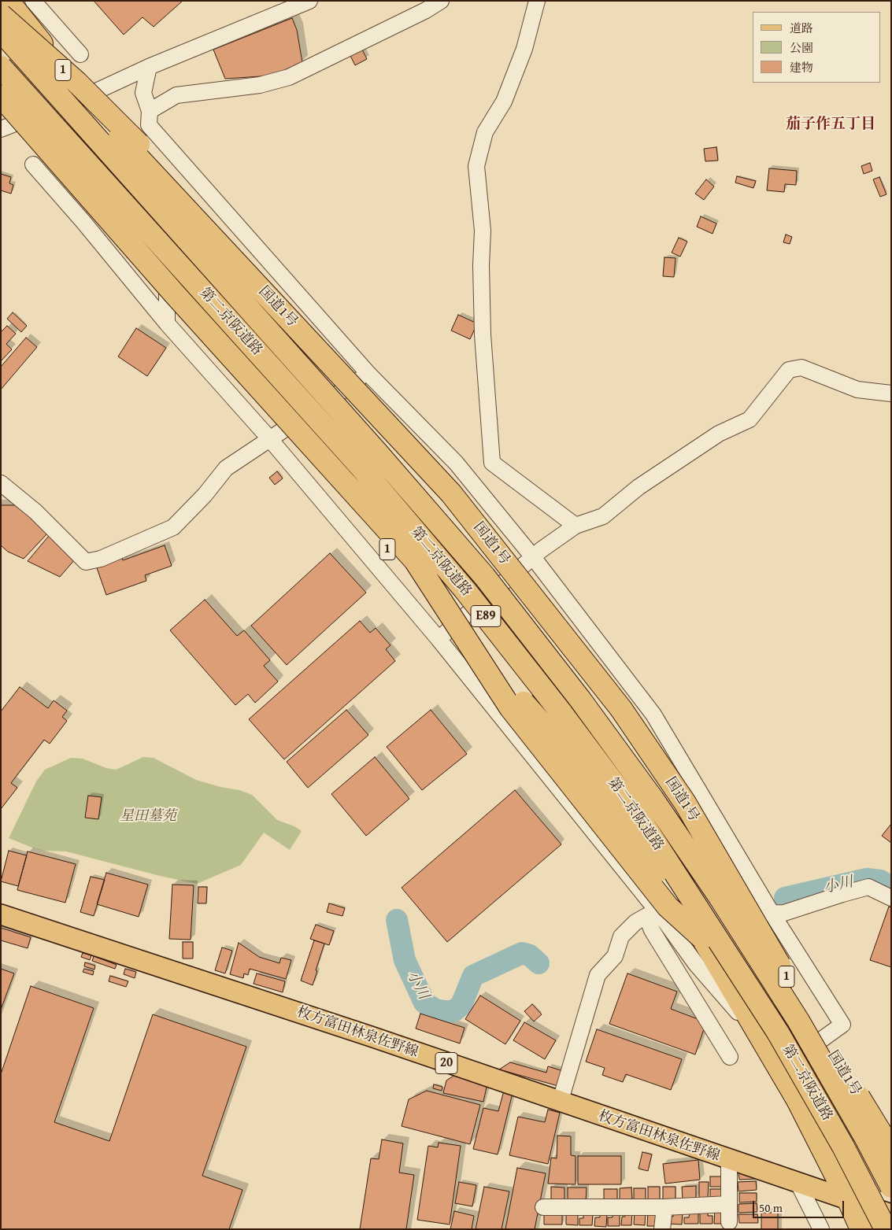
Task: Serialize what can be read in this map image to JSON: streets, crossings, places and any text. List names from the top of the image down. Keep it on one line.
{"streets":{"highway":["1","国道1号","第二京阪道路","E89"],"main road":["枚方富田林泉佐野線","20"]},"crossings":[["1","枚方富田林泉佐野線"]],"districts":["茄子作五丁目"],"water":["小川"],"parks":["星田墓苑"],"legend":["道路","公園","建物"],"scale_bar":"50 m"}
